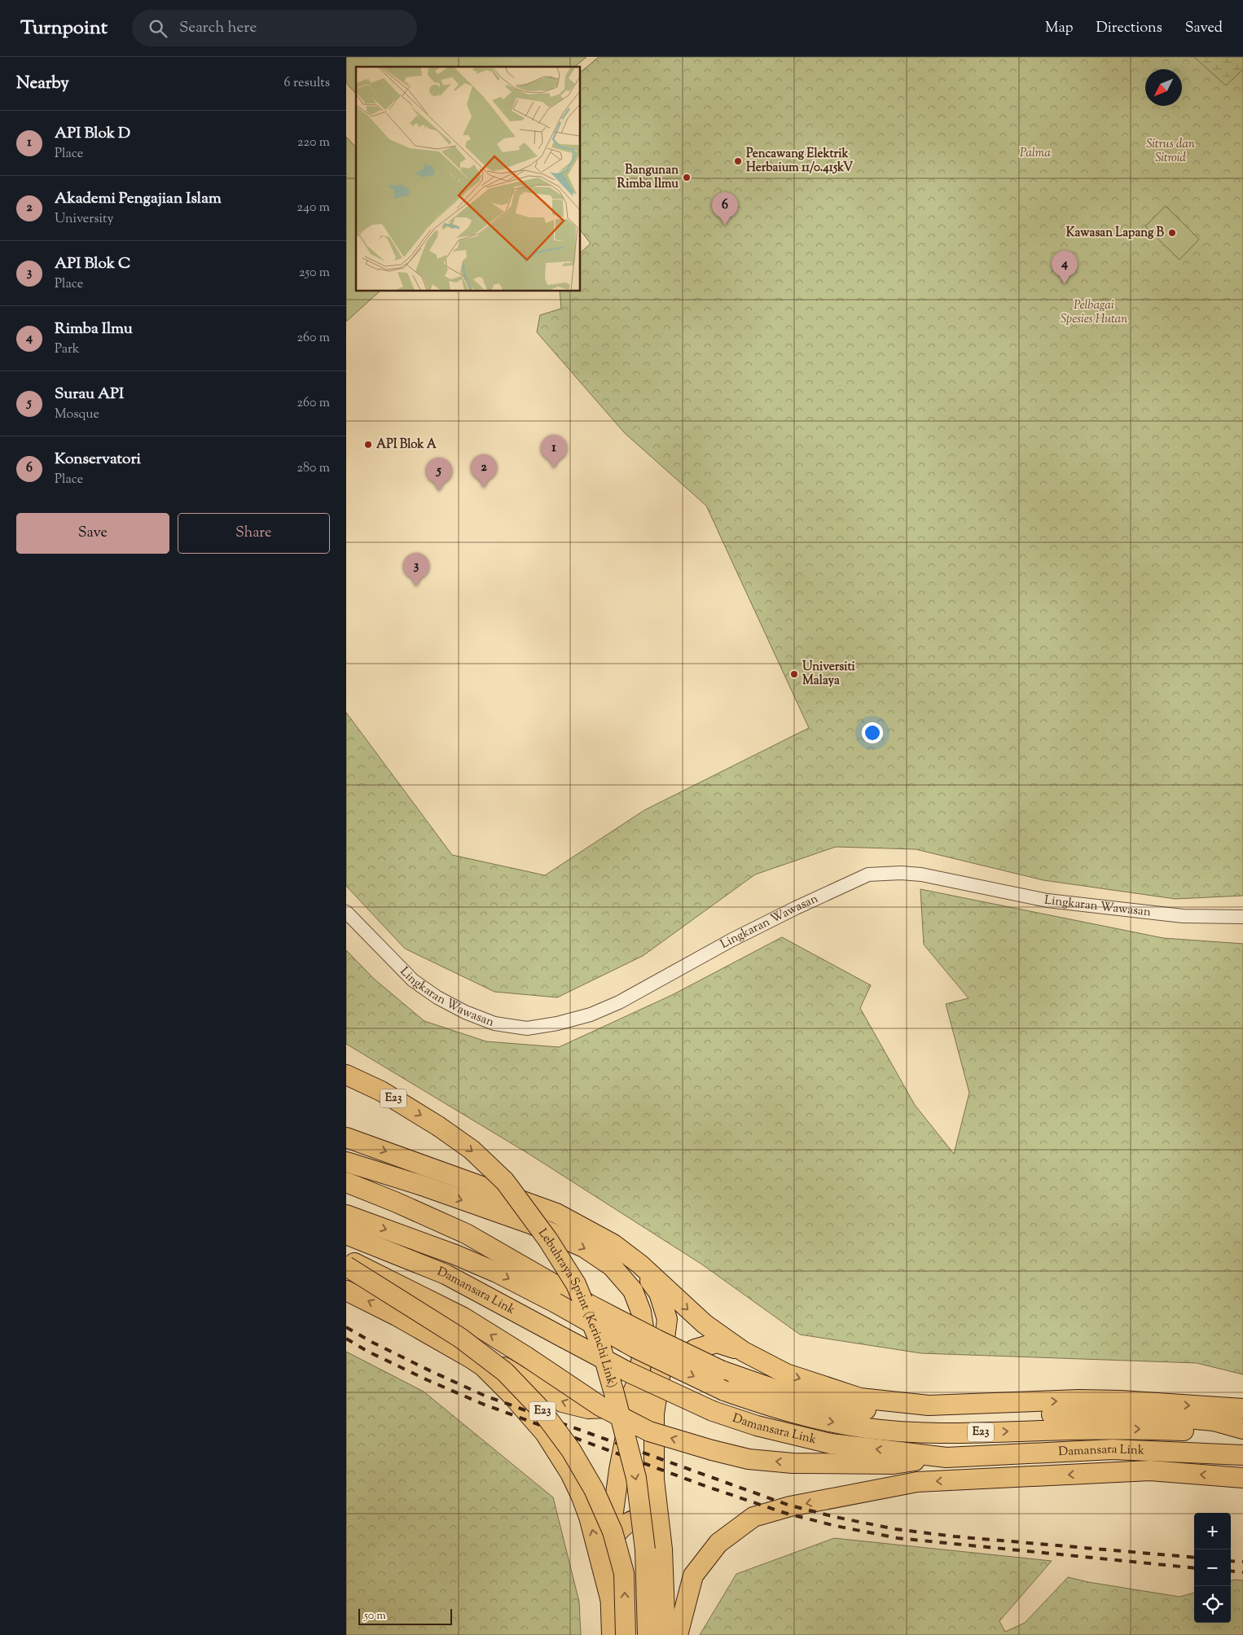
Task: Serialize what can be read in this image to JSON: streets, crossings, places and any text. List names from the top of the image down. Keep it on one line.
{"streets":{"highway":["E23","Damansara Link","Lebuhraya Sprint (Kerinchi Link)"],"street":["Lingkaran Wawasan"]},"parks":["Sitrus dan Sitroid","Palma","Pelbagai Spesies Hutan"],"places":["Pencawang Elektrik Herbaium 11/0.415kV","Bangunan Rimba Ilmu","Kawasan Lapang B","API Blok A","Universiti Malaya"],"scale_bar":"50 m","north":"bottom left","page":{"header":"Turnpoint","search":"Search here","nav":["Map","Directions","Saved"],"heading":["Nearby","6 results"],"list":[{"mark":"1","name":"API Blok D","note":"Place","value":"220 m"},{"mark":"2","name":"Akademi Pengajian Islam","note":"University","value":"240 m"},{"mark":"3","name":"API Blok C","note":"Place","value":"250 m"},{"mark":"4","name":"Rimba Ilmu","note":"Park","value":"260 m"},{"mark":"5","name":"Surau API","note":"Mosque","value":"260 m"},{"mark":"6","name":"Konservatori","note":"Place","value":"280 m"}],"pins":["6","4","1","2","5","3"],"buttons":["Save","Share"],"map_buttons":["+","−"],"scale":"50 m"}}
